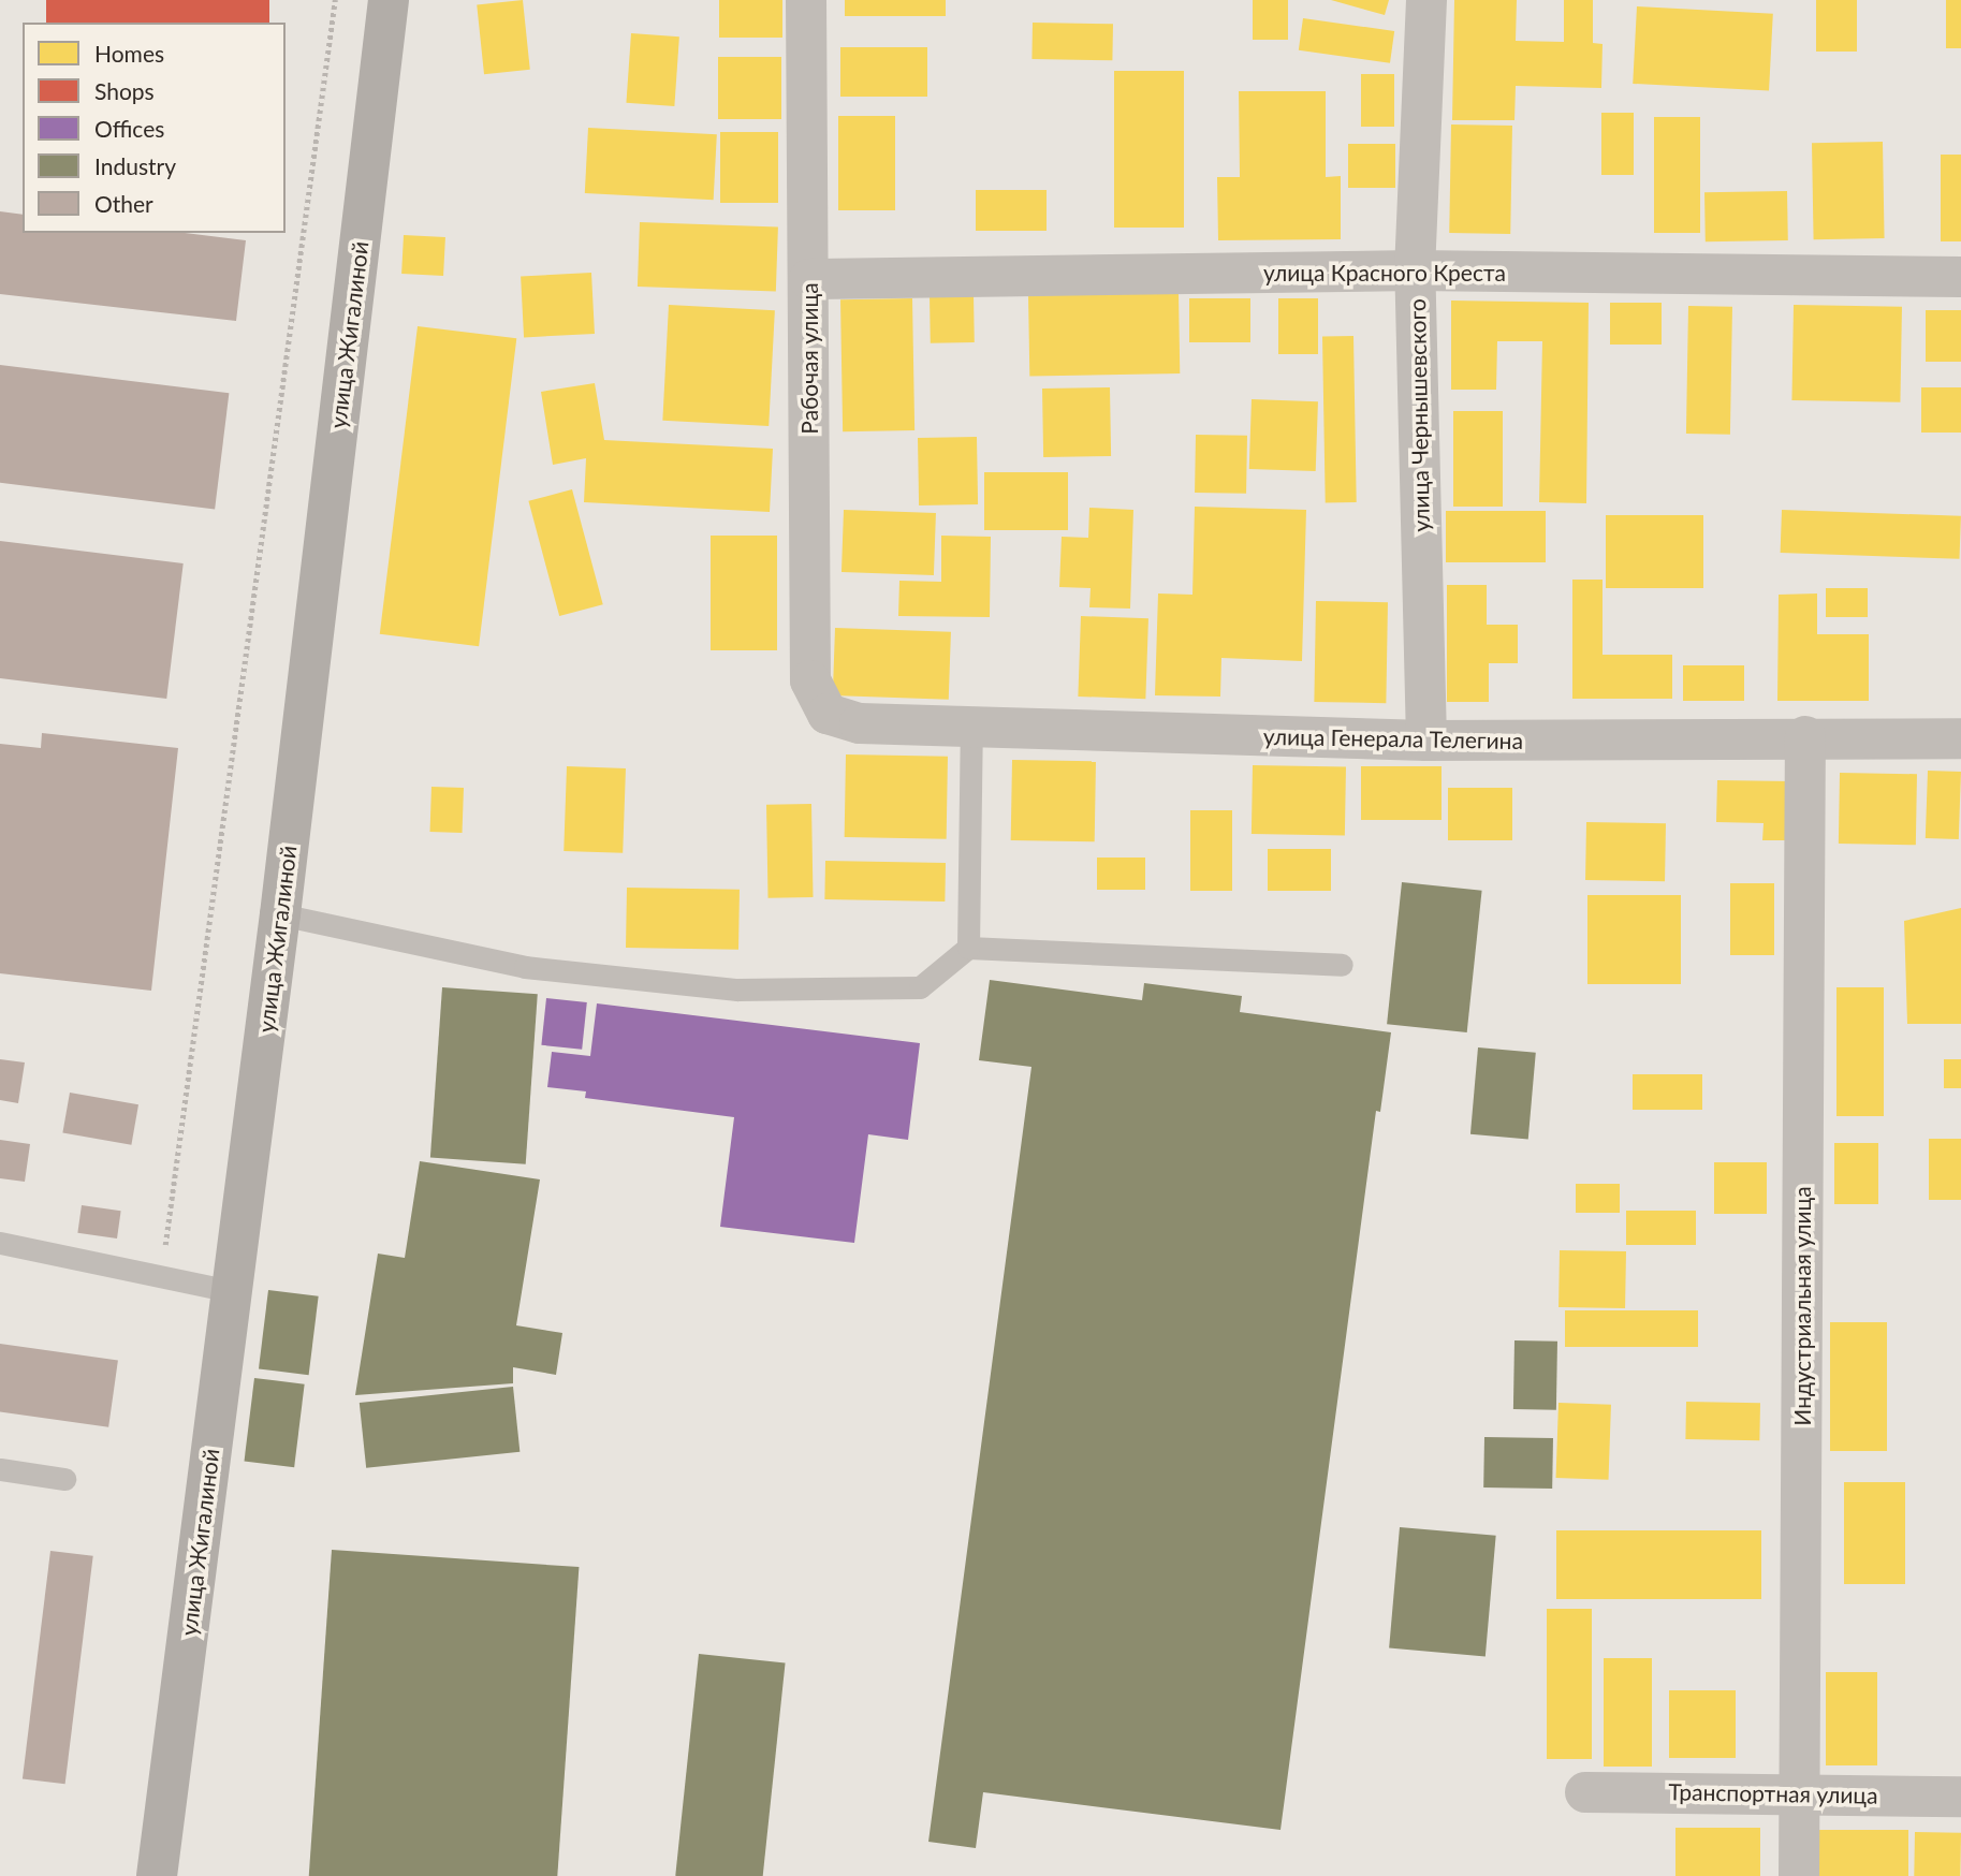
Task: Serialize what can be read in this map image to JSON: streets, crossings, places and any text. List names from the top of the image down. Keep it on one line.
{"streets":{"main road":["улица Жигалиной"],"street":["улица Красного Креста","Рабочая улица","улица Чернышевского","улица Генерала Телегина","Индустриальная улица","Транспортная улица"]},"crossings":[["улица Красного Креста","Рабочая улица"],["улица Красного Креста","улица Чернышевского"],["Рабочая улица","улица Генерала Телегина"],["улица Чернышевского","улица Генерала Телегина"],["улица Генерала Телегина","Индустриальная улица"],["Индустриальная улица","Транспортная улица"]],"legend":["Homes","Shops","Offices","Industry","Other"]}
